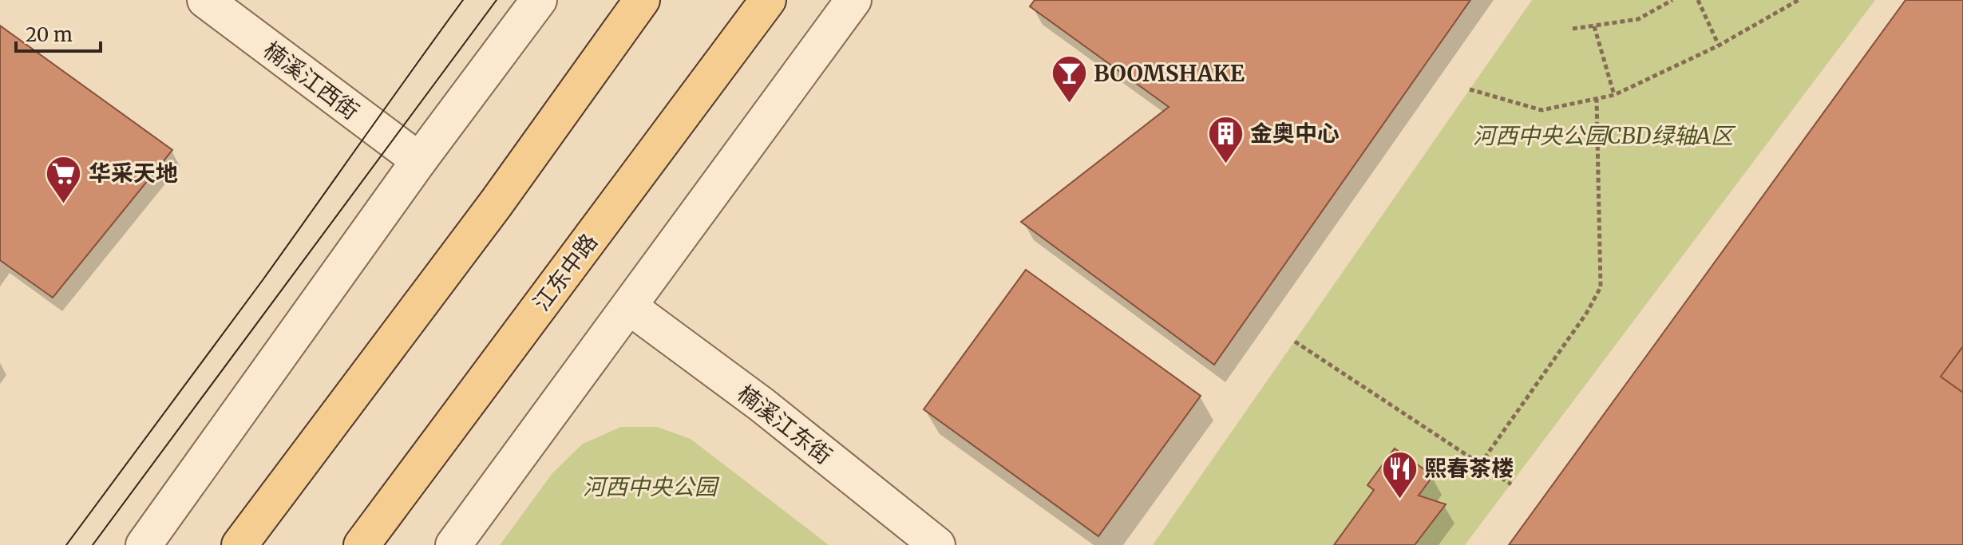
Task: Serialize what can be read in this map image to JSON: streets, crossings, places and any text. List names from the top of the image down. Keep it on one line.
{"streets":{"main road":["江东中路"],"street":["楠溪江西街","楠溪江东街"]},"parks":["河西中央公园CBD绿轴A区","河西中央公园"],"places":{"bar":["BOOMSHAKE"],"building":["金奥中心"],"supermarket":["华采天地"],"restaurant":["熙春茶楼"]},"scale_bar":"20 m"}
